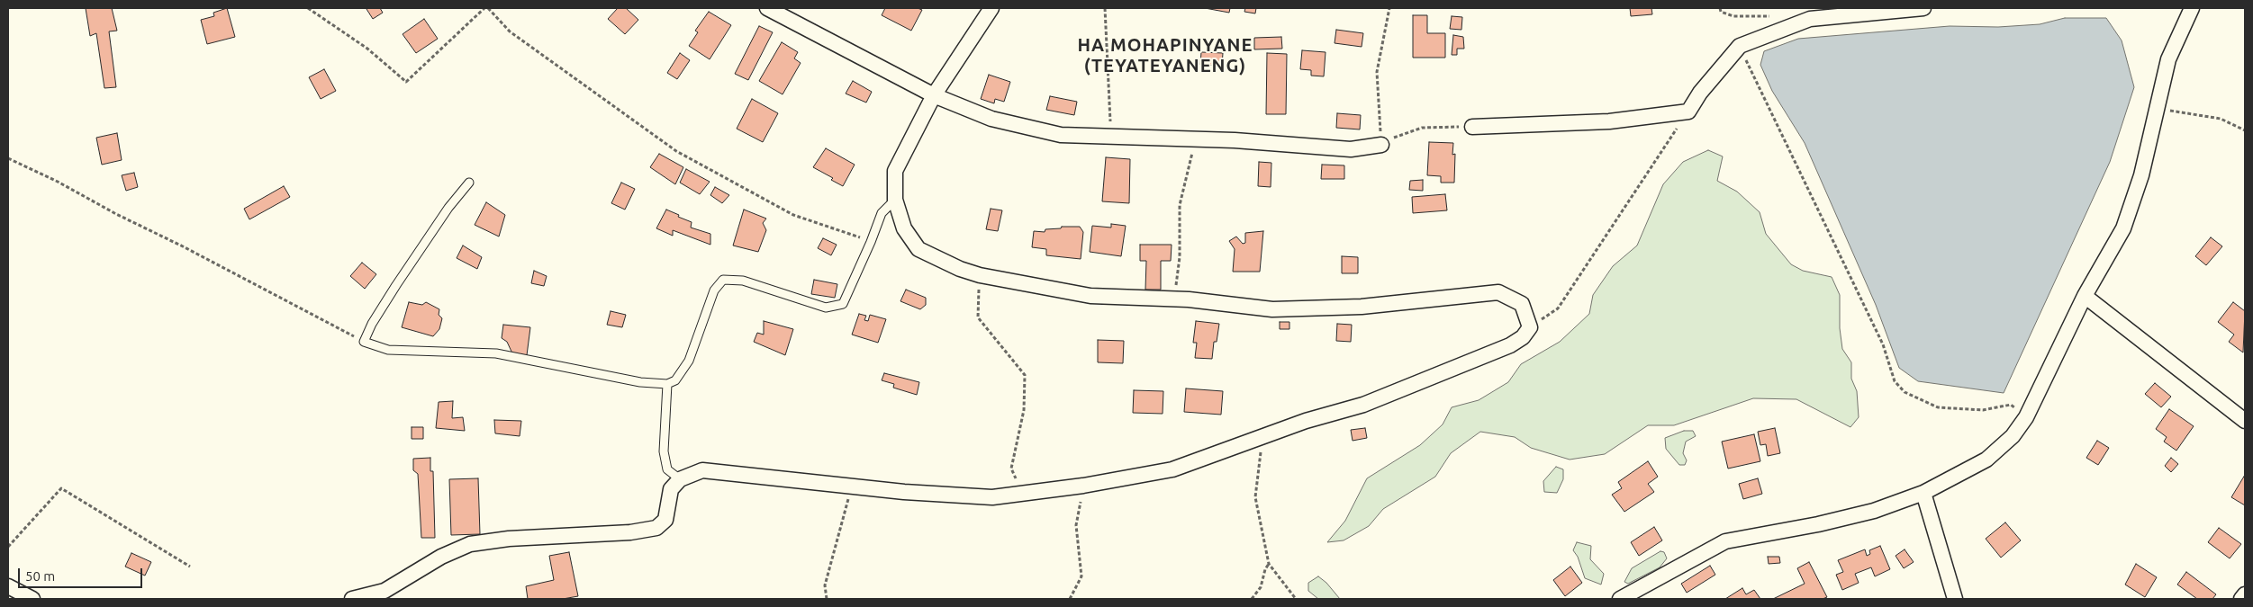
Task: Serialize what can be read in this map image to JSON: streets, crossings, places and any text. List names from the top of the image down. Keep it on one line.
{"districts":["HA MOHAPINYANE (TEYATEYANENG)"],"scale_bar":"50 m"}
